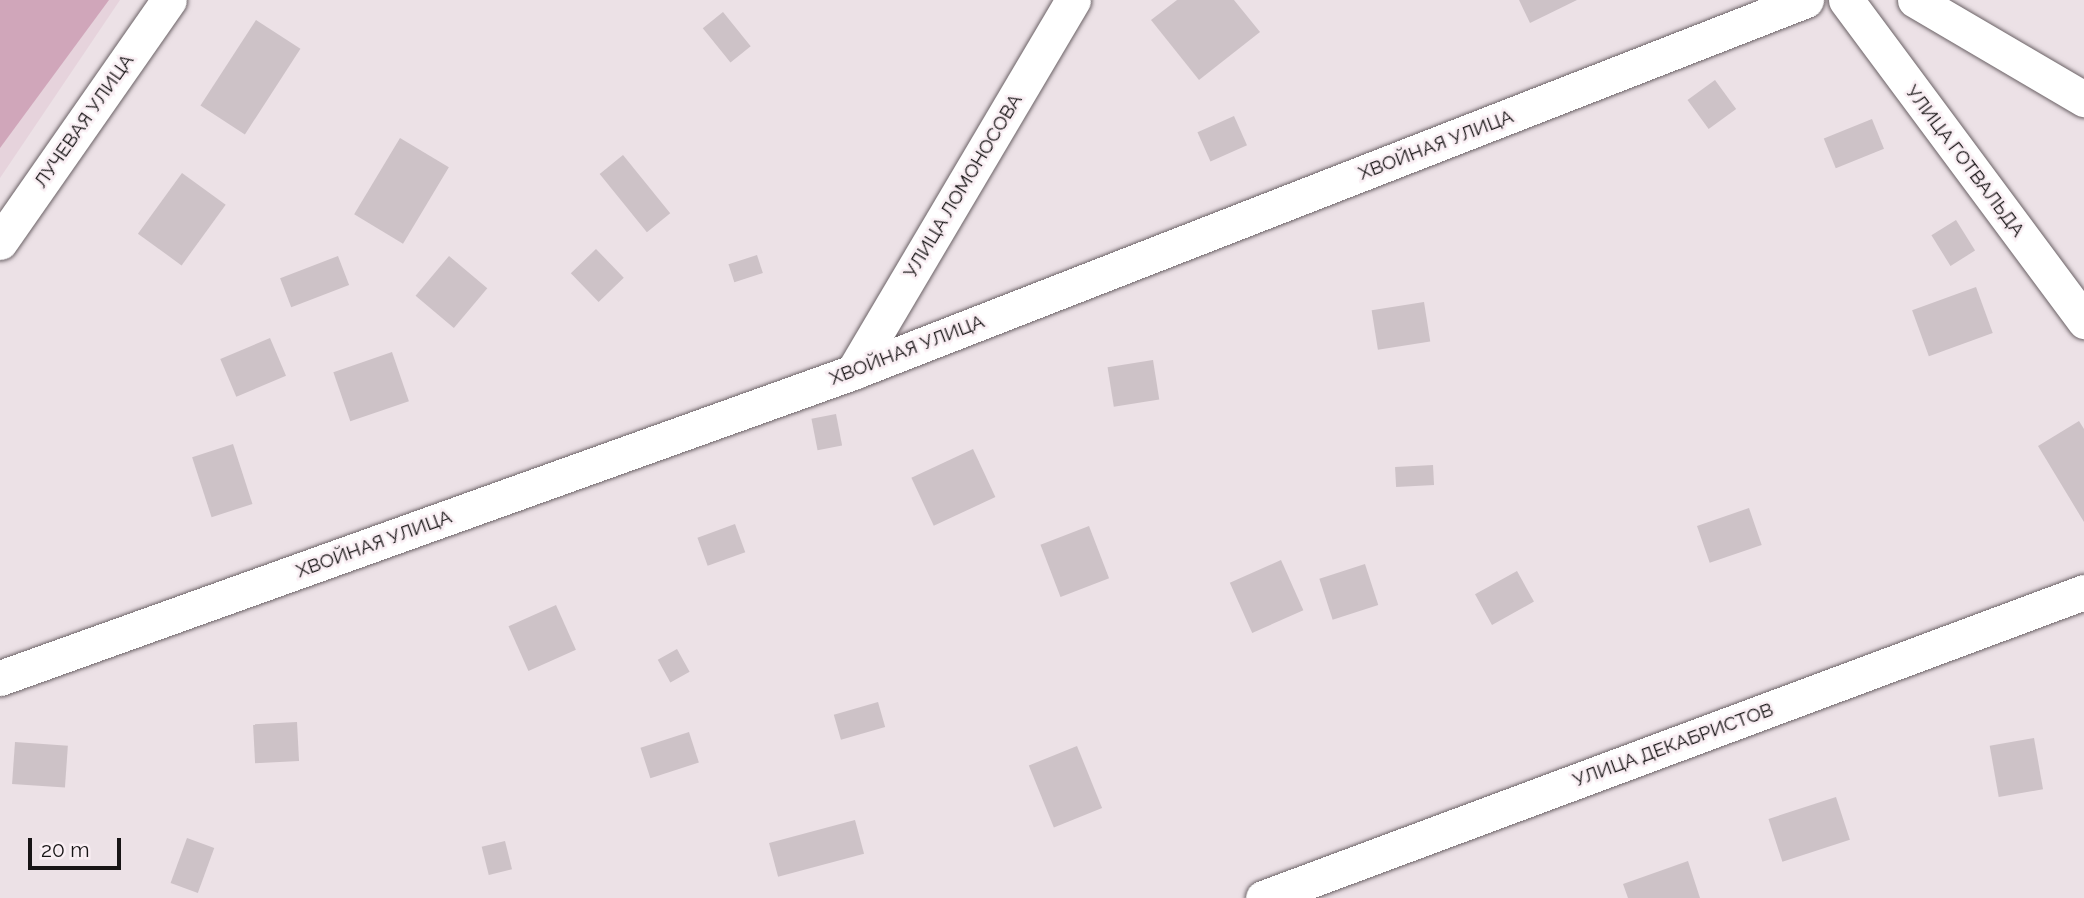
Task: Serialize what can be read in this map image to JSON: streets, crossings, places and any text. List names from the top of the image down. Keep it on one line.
{"streets":{"street":["ЛУЧЕВАЯ УЛИЦА","ХВОЙНАЯ УЛИЦА","УЛИЦА ГОТВАЛЬДА","УЛИЦА ЛОМОНОСОВА","УЛИЦА ДЕКАБРИСТОВ"]},"crossings":[["ХВОЙНАЯ УЛИЦА","УЛИЦА ЛОМОНОСОВА"]],"scale_bar":"20 m"}
